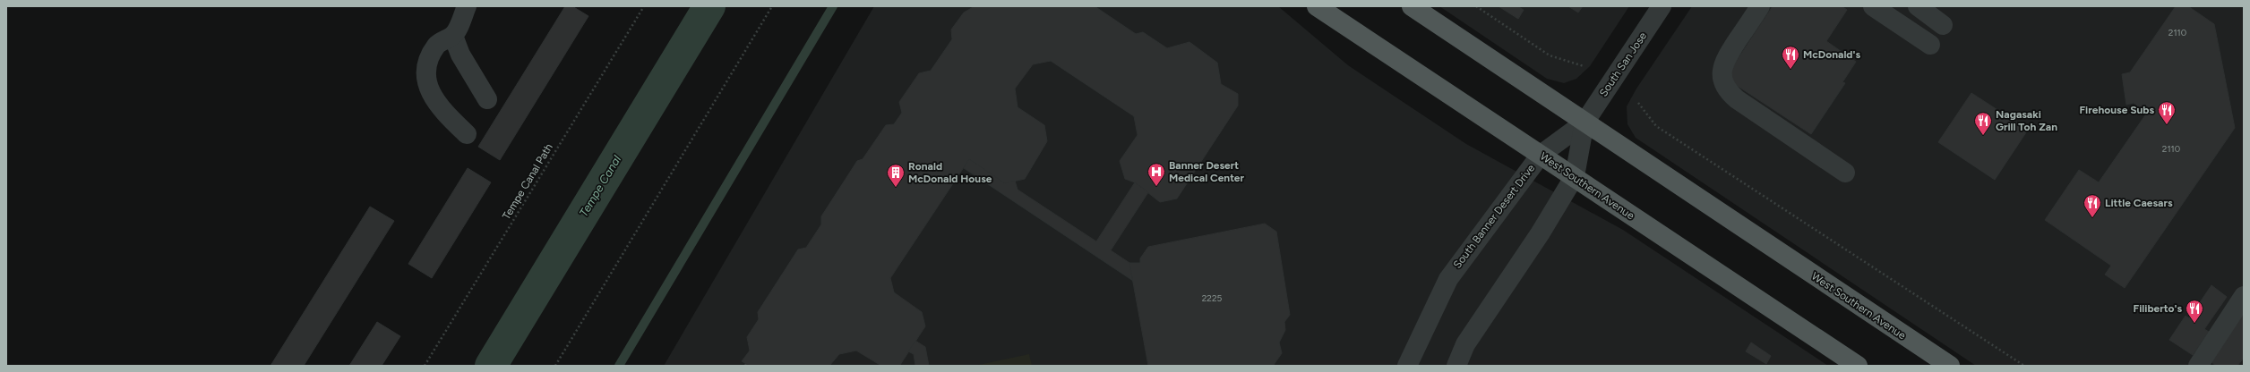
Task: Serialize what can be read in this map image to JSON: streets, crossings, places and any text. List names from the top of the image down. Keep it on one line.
{"streets":{"main road":["West Southern Avenue"],"street":["South San Jose","South Banner Desert Drive"],"path":["Tempe Canal Path"]},"crossings":[["South San Jose","West Southern Avenue"],["South San Jose","South Banner Desert Drive"],["West Southern Avenue","South Banner Desert Drive"]],"water":["Tempe Canal"],"places":{"restaurant":["McDonald's","Firehouse Subs","Nagasaki Grill Toh Zan","Little Caesars","Filiberto's"],"hospital":["Banner Desert Medical Center"],"building":["Ronald McDonald House"]},"house_numbers":["2110","2110","2225"]}
